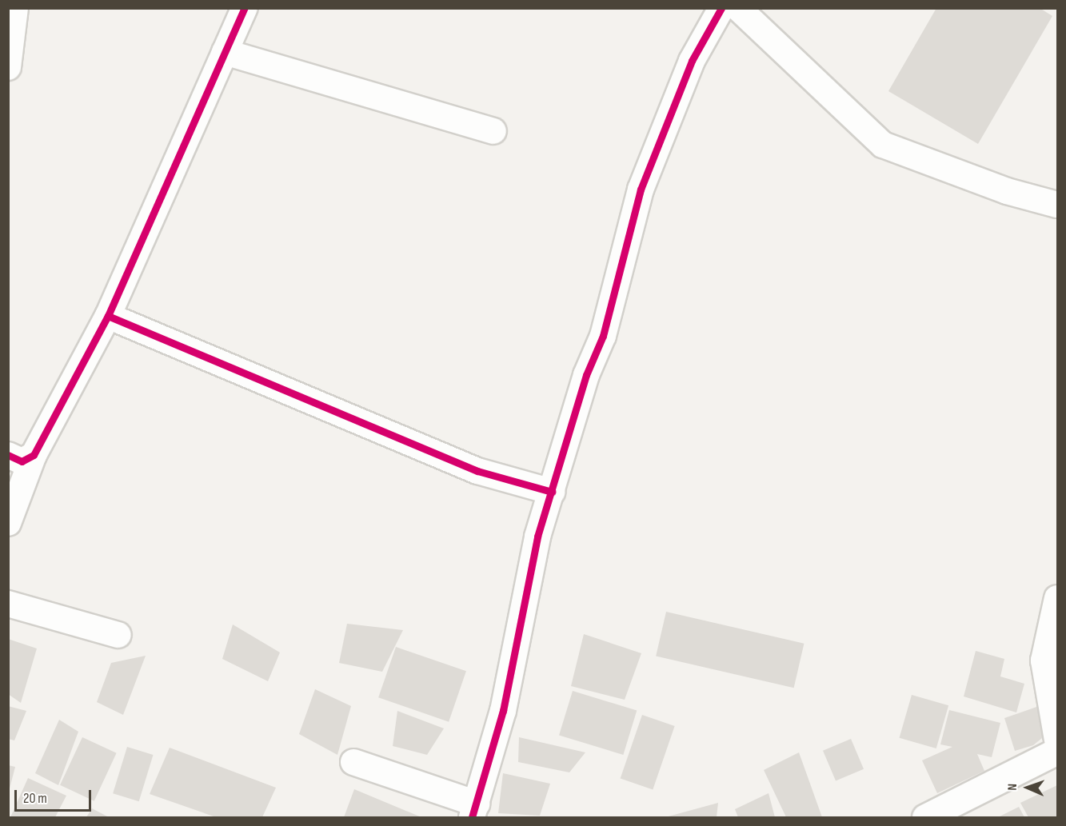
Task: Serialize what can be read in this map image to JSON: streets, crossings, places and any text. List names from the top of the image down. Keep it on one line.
{"scale_bar":"20 m","north":"left"}
